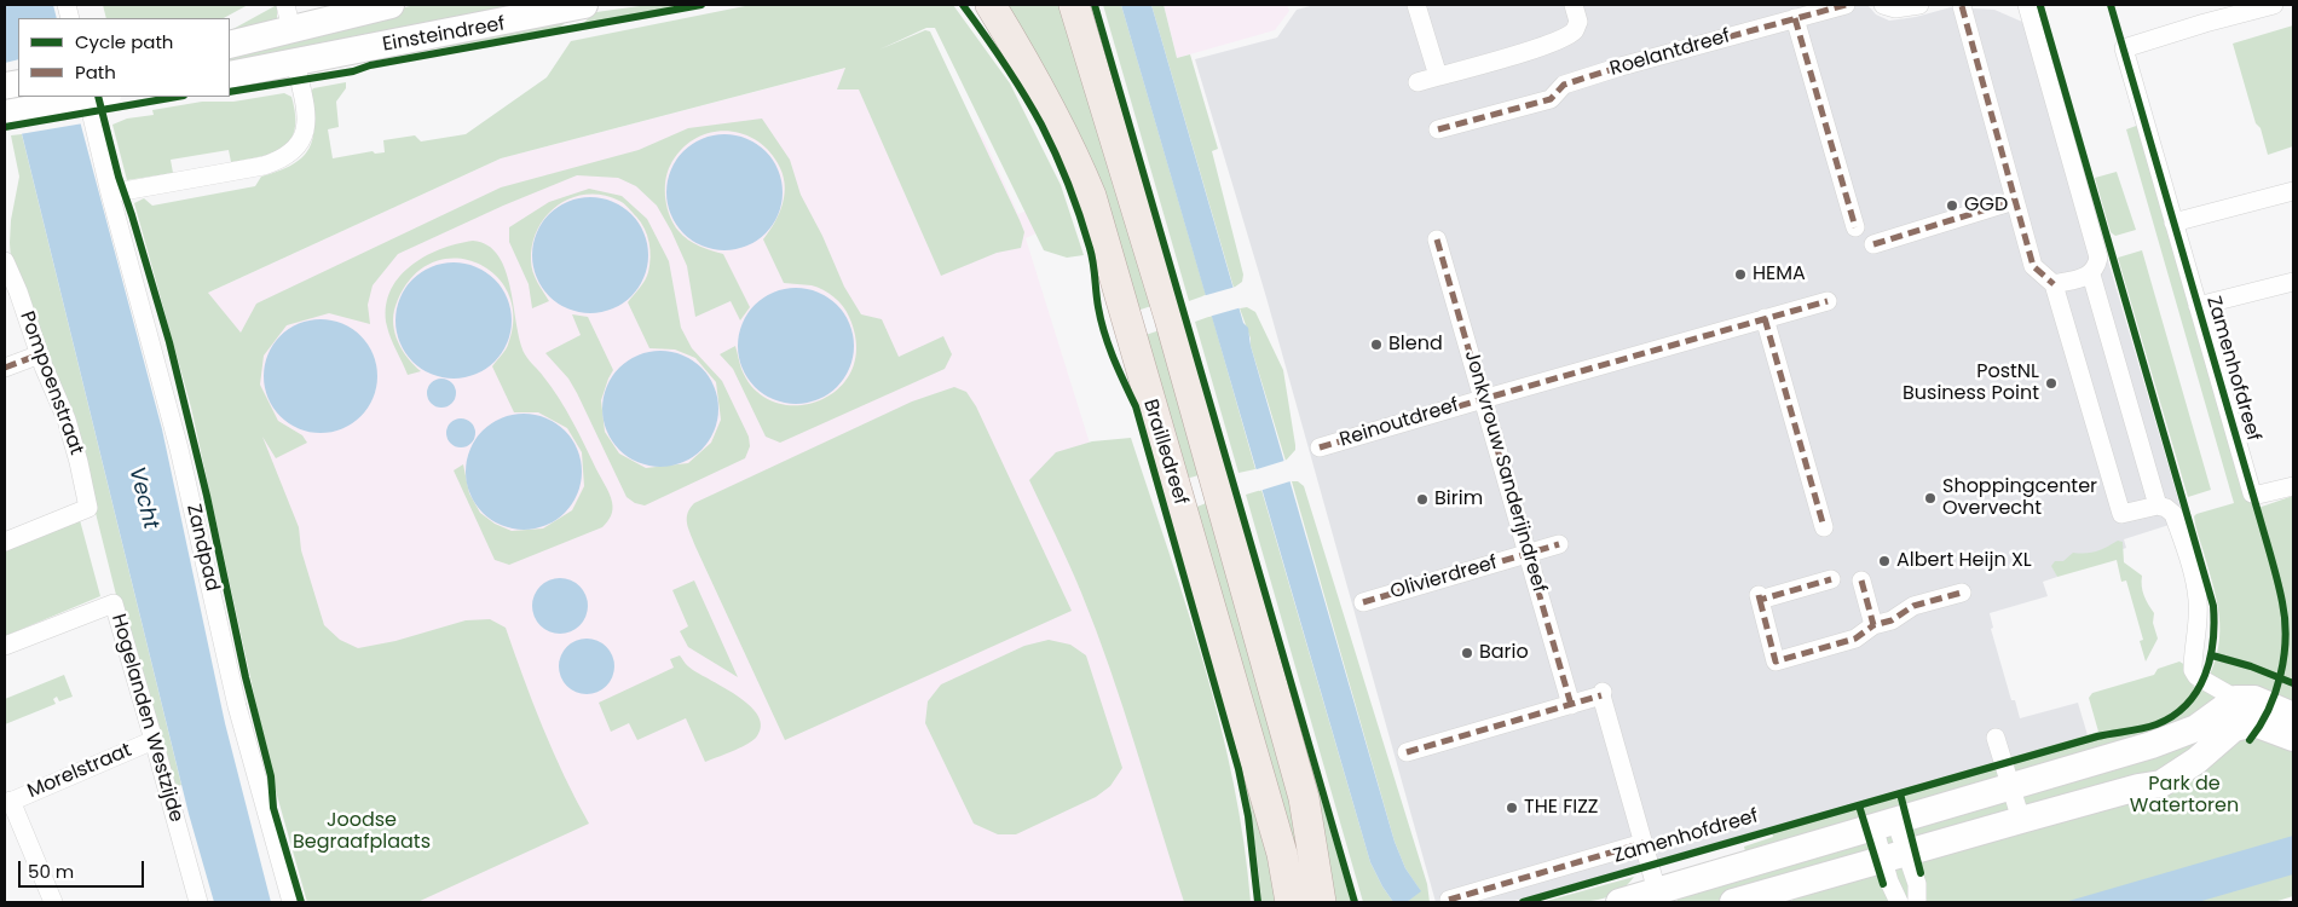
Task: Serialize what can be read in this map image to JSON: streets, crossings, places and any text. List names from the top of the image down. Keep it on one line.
{"streets":{"main road":["Brailledreef"],"street":["Einsteindreef","Roelantdreef","Zamenhofdreef","Pompoenstraat","Reinoutdreef","Jonkvrouw Sanderijndreef","Zandpad","Olivierdreef","Hogelanden Westzijde","Morelstraat"]},"crossings":[["Reinoutdreef","Jonkvrouw Sanderijndreef"],["Jonkvrouw Sanderijndreef","Olivierdreef"],["Hogelanden Westzijde","Morelstraat"]],"water":["Vecht"],"parks":["Park de Watertoren","Joodse Begraafplaats"],"places":["GGD","HEMA","Blend","PostNL Business Point","Shoppingcenter Overvecht","Birim","Albert Heijn XL","Bario","THE FIZZ"],"legend":["Cycle path","Path"],"scale_bar":"50 m"}
